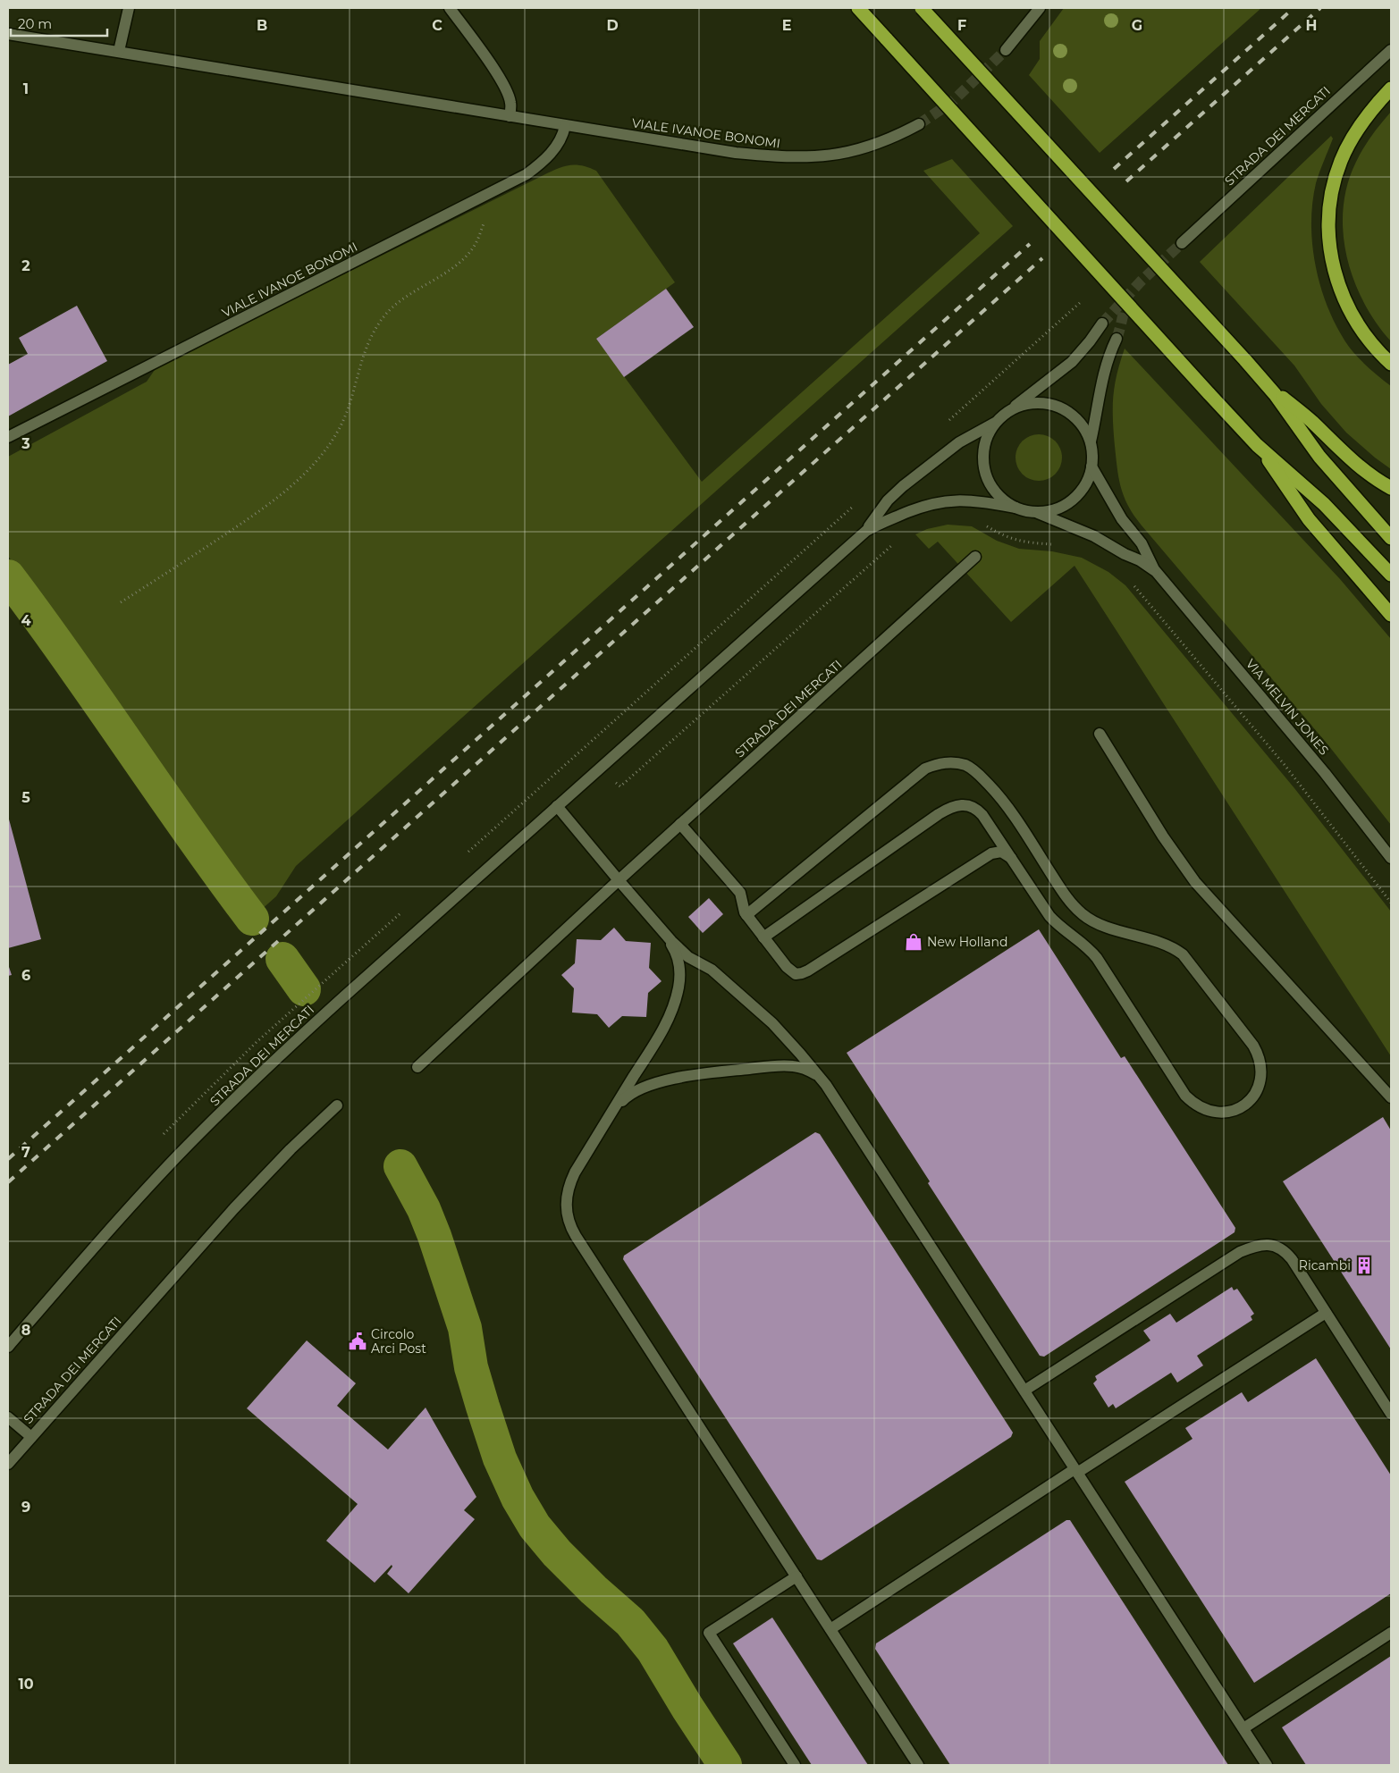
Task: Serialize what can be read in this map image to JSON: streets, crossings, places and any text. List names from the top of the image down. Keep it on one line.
{"streets":{"street":["VIALE IVANOE BONOMI","STRADA DEI MERCATI","VIA MELVIN JONES"]},"crossings":[["STRADA DEI MERCATI","VIA MELVIN JONES"]],"places":{"shop":["New Holland"],"building":["Ricambi"],"public building":["Circolo Arci Post"]},"scale_bar":"20 m","grid":{"columns":["B","C","D","E","F","G","H"],"rows":["1","2","3","4","5","6","7","8","9","10"]}}
